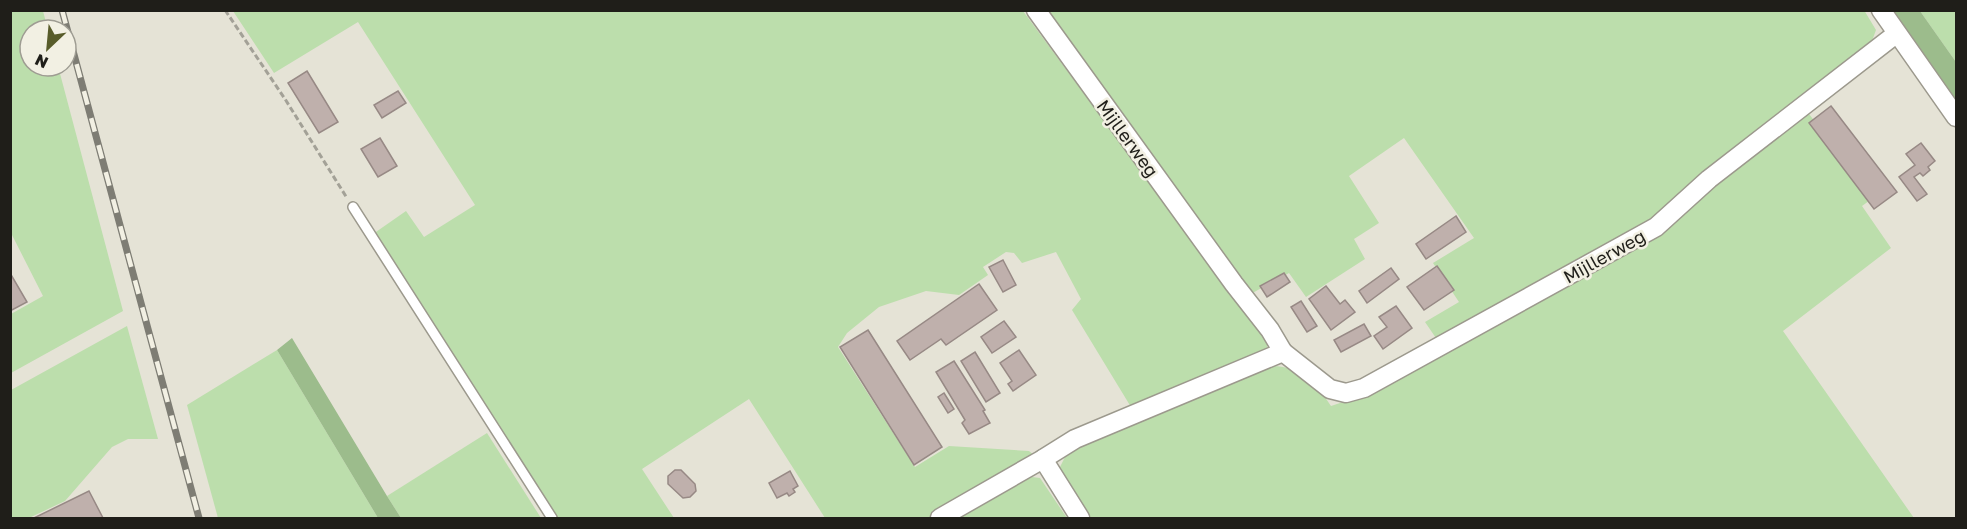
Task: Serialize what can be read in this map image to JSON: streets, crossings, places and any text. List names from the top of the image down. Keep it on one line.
{"streets":{"street":["Mijllerweg"]},"north":"bottom left"}
